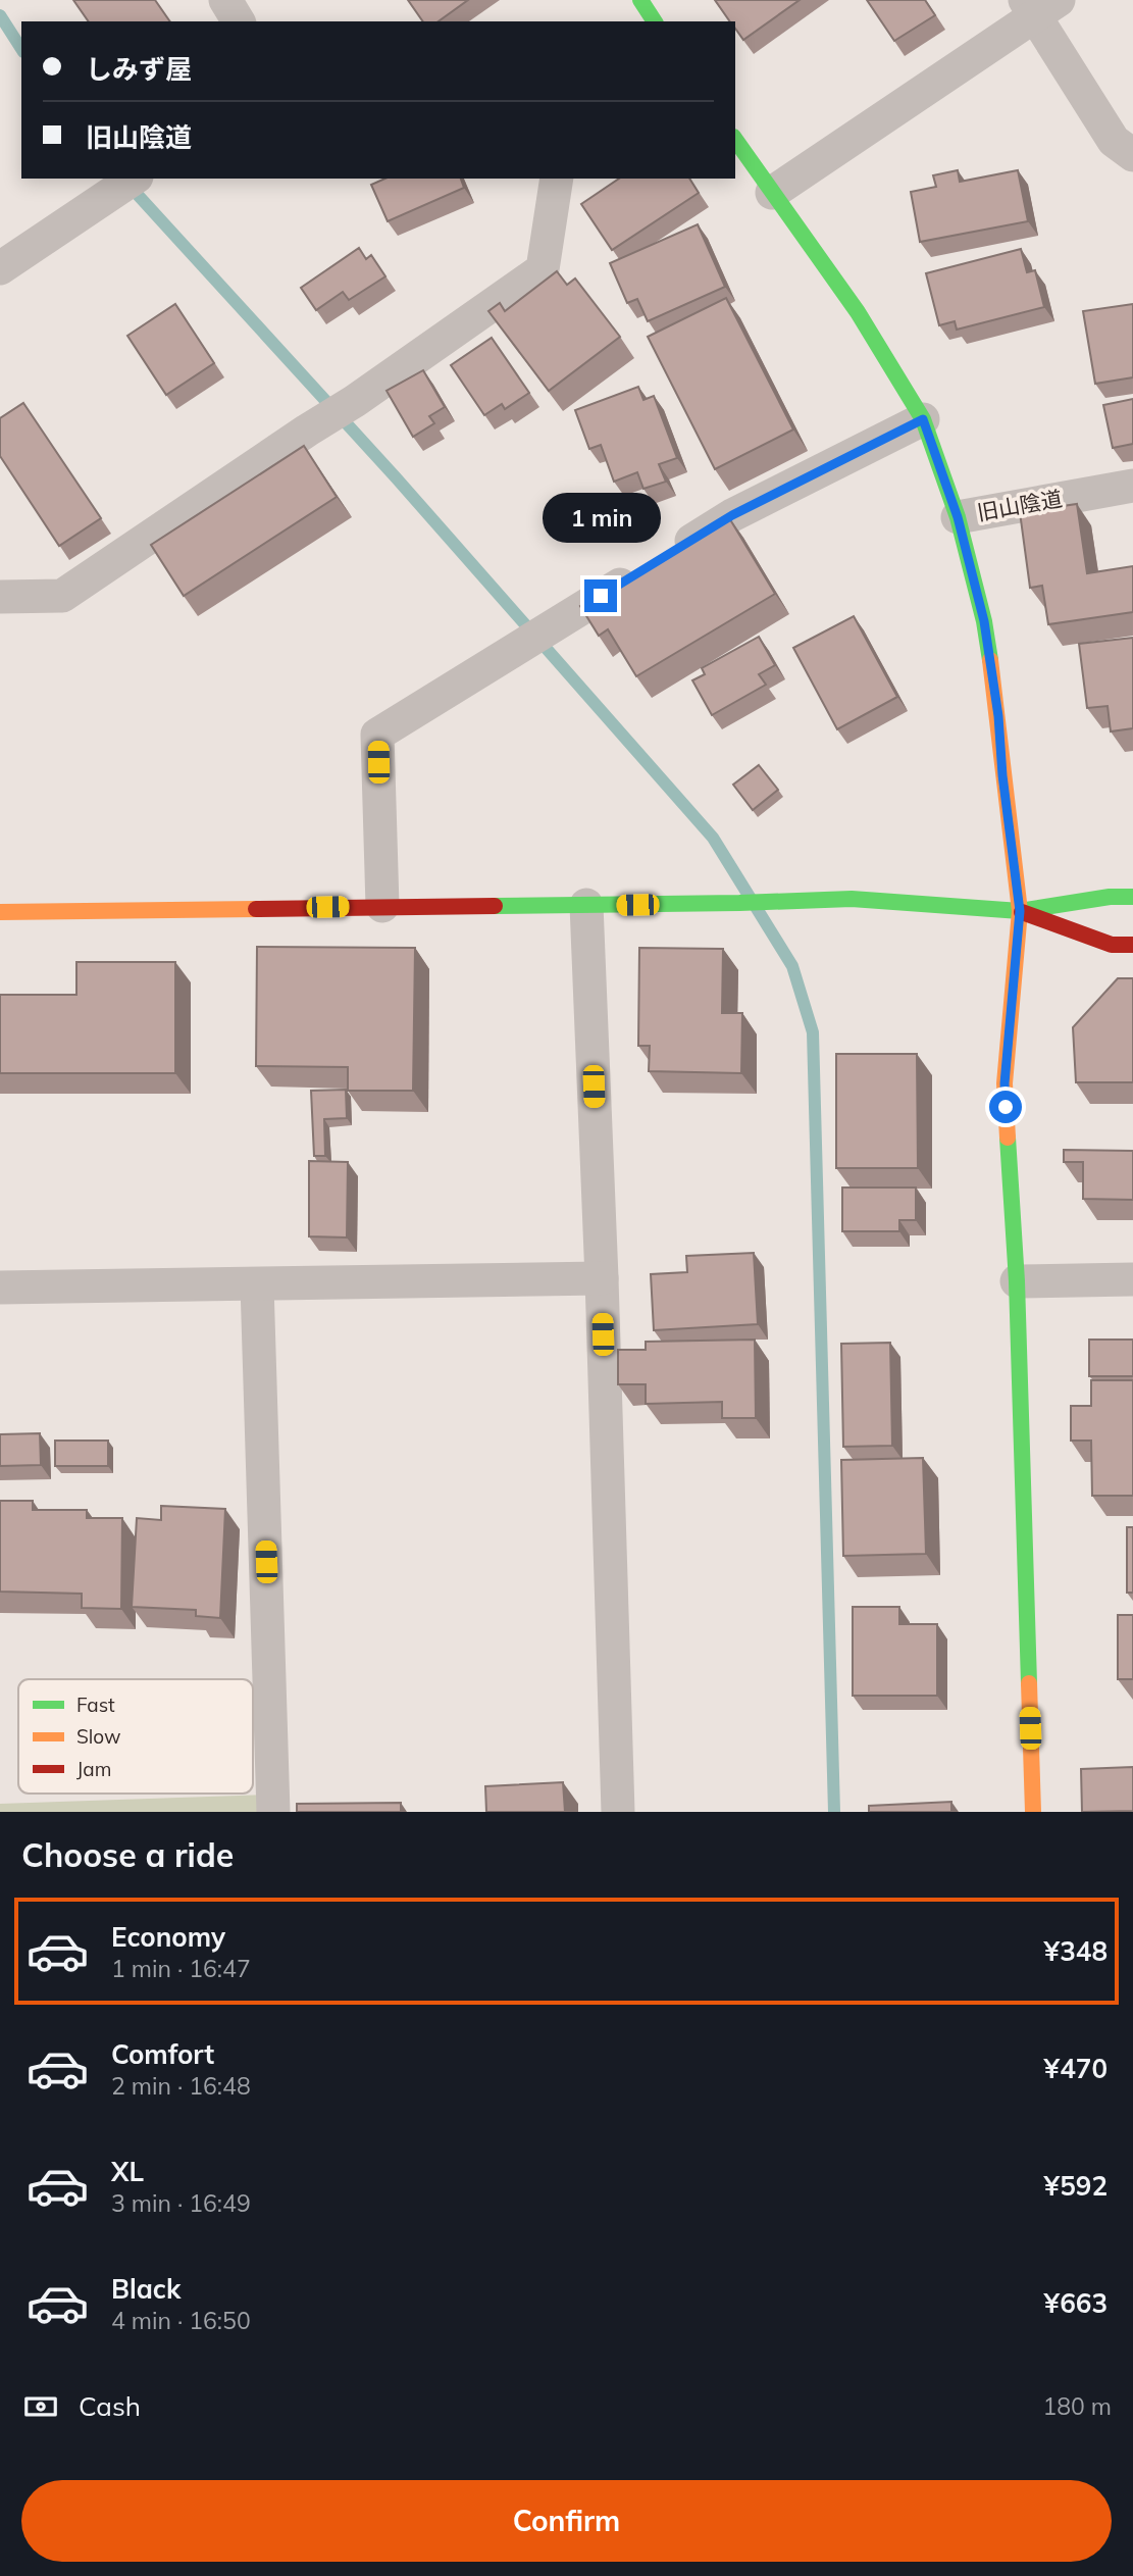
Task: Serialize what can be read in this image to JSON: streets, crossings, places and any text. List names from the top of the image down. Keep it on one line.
{"streets":{"street":["旧山陰道"]},"legend":["Fast","Slow","Jam"],"page":{"banner":["しみず屋","旧山陰道"],"bubble":"1 min","heading":"Choose a ride","list":[{"name":"Economy","note":"1 min · 16:47","value":"¥348"},{"name":"Comfort","note":"2 min · 16:48","value":"¥470"},{"name":"XL","note":"3 min · 16:49","value":"¥592"},{"name":"Black","note":"4 min · 16:50","value":"¥663"}],"pay":["Cash","180 m"],"buttons":"Confirm"}}
